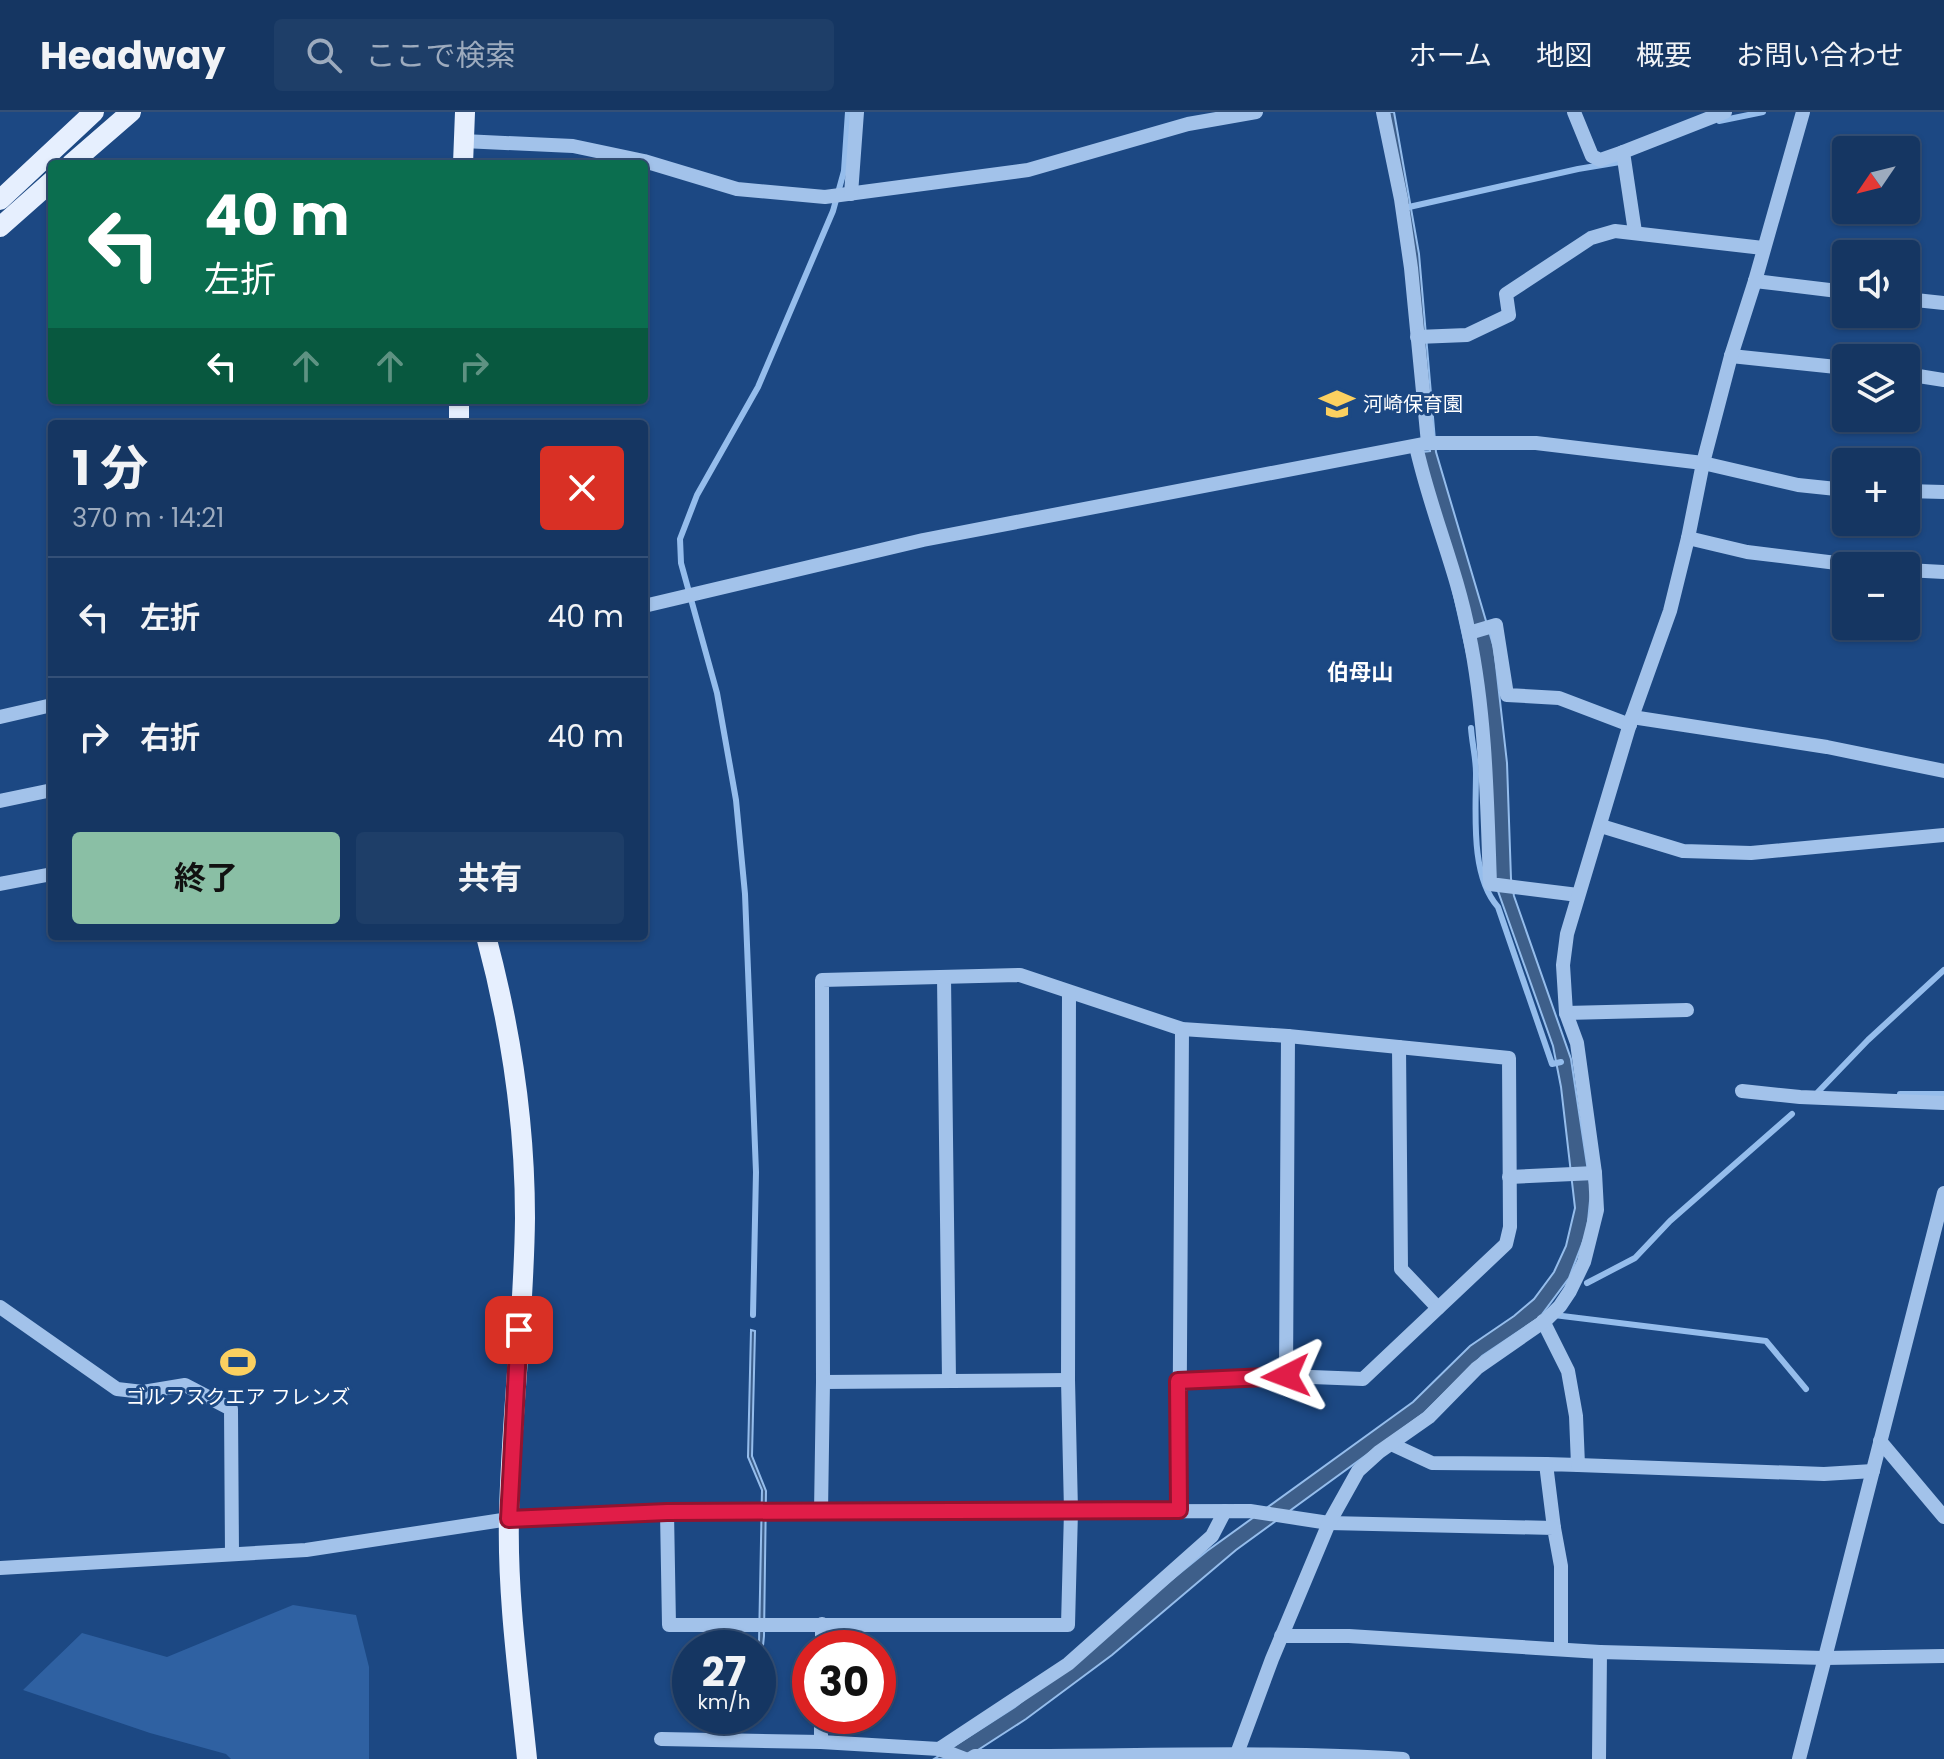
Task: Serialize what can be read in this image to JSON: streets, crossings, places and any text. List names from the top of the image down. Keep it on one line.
{"districts":["伯母山"],"places":{"school or university":["河崎保育園"],"sports":["ゴルフスクエア フレンズ"]},"north":"bottom left","page":{"header":"Headway","search":"ここで検索","nav":["ホーム","地図","概要","お問い合わせ"],"map_buttons":["+","−"],"turn":["40 m","左折"],"heading":["1 分","370 m · 14:21"],"list":[{"name":"左折","value":"40 m"},{"name":"右折","value":"40 m"}],"buttons":["終了","共有"],"speed":"27 km/h","limit":"30"}}
